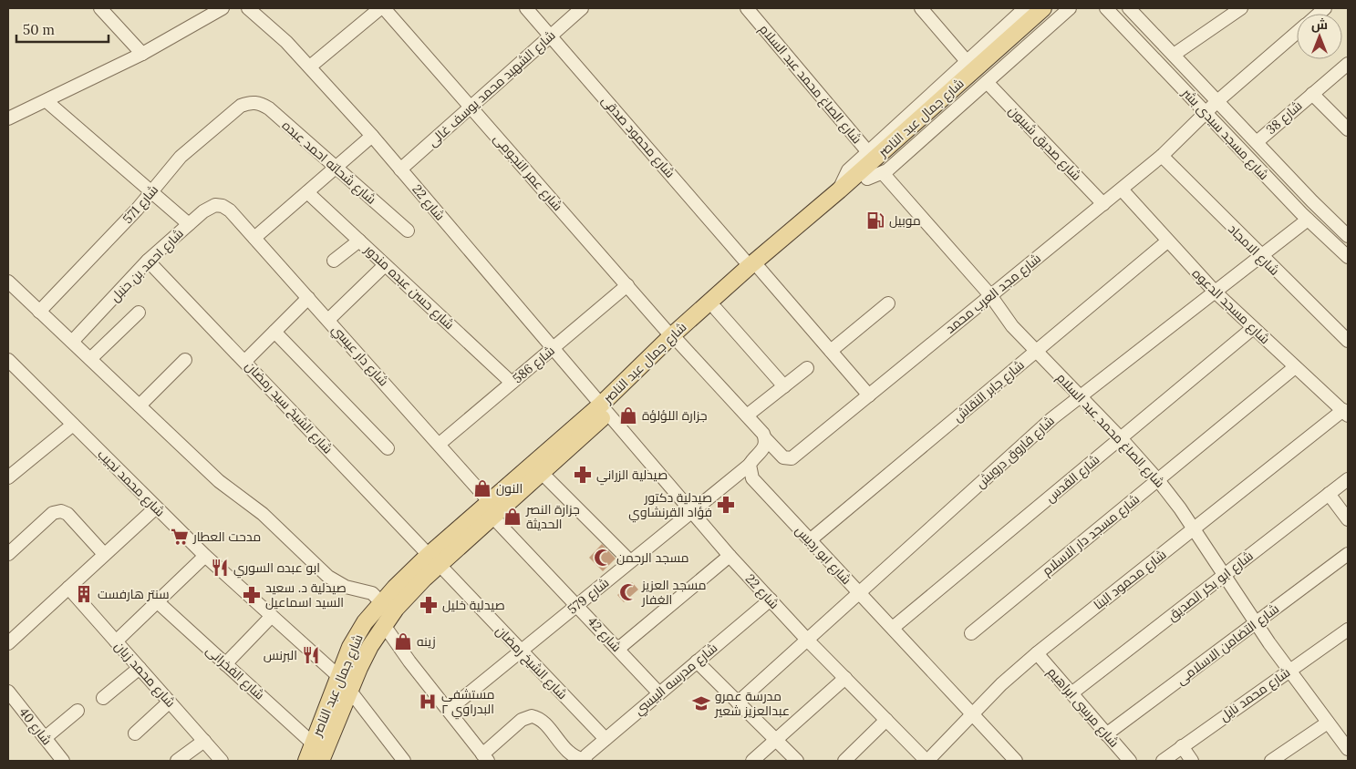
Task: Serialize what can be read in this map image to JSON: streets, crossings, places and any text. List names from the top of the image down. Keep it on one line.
{"streets":{"main road":["شارع جمال عبد الناصر"],"street":["شارع الصاغ محمد عبد السلام","شارع الشهيد محمد يوسف غالى","شارع 38","شارع مسجد سيدى بشر","شارع محمود صدقى","شارع صديق شيبون","شارع شحاته احمد عبده","شارع عمر النجومى","شارع 22","شارع 571","شارع الامجاد","شارع احمد بن حنبل","شارع حسن عبده مندور","شارع مجد العرب محمد","شارع مسجد الدعوه","شارع دار عيسي","شارع 586","شارع جابر النقاش","شارع الشيخ سيد رمضان","شارع فاروق درويش","شارع القدس","شارع محمد نجيب","شارع مسجد دار الاسلام","شارع ابو رديس","شارع محمود البنا","شارع ابو بكر الصديق","شارع 579","شارع 42","شارع التضامن الاسلامى","شارع الشيخ رمضان","شارع الفخرانى","شارع محمد زيان","شارع مدرسه البيسي","شارع محمد نايل","شارع مرسى ابراهيم","شارع 40"]},"crossings":[["شارع الصاغ محمد عبد السلام","شارع جمال عبد الناصر"],["شارع الصاغ محمد عبد السلام","شارع مجد العرب محمد"],["شارع الصاغ محمد عبد السلام","شارع جابر النقاش"],["شارع الصاغ محمد عبد السلام","شارع فاروق درويش"],["شارع الصاغ محمد عبد السلام","شارع القدس"],["شارع الصاغ محمد عبد السلام","شارع مسجد دار الاسلام"],["شارع الصاغ محمد عبد السلام","شارع محمود البنا"],["شارع الصاغ محمد عبد السلام","شارع ابو بكر الصديق"],["شارع الصاغ محمد عبد السلام","شارع التضامن الاسلامى"],["شارع الصاغ محمد عبد السلام","شارع محمد نايل"],["شارع الشهيد محمد يوسف غالى","شارع محمود صدقى"],["شارع الشهيد محمد يوسف غالى","شارع عمر النجومى"],["شارع الشهيد محمد يوسف غالى","شارع 22"],["شارع جمال عبد الناصر","شارع محمود صدقى"],["شارع جمال عبد الناصر","شارع عمر النجومى"],["شارع جمال عبد الناصر","شارع 22"],["شارع جمال عبد الناصر","شارع دار عيسي"],["شارع جمال عبد الناصر","شارع الشيخ سيد رمضان"],["شارع جمال عبد الناصر","شارع محمد نجيب"],["شارع جمال عبد الناصر","شارع 42"],["شارع جمال عبد الناصر","شارع الشيخ رمضان"],["شارع جمال عبد الناصر","شارع الفخرانى"],["شارع 38","شارع مسجد سيدى بشر"],["شارع مسجد سيدى بشر","شارع مجد العرب محمد"],["شارع مسجد سيدى بشر","شارع فاروق درويش"],["شارع محمود صدقى","شارع مجد العرب محمد"],["شارع صديق شيبون","شارع مجد العرب محمد"],["شارع شحاته احمد عبده","شارع 571"],["شارع عمر النجومى","شارع 586"],["شارع 22","شارع 586"],["شارع 22","شارع فاروق درويش"],["شارع 22","شارع محمود البنا"],["شارع 22","شارع 579"],["شارع 22","شارع مدرسه البيسي"],["شارع الامجاد","شارع مجد العرب محمد"],["شارع الامجاد","شارع فاروق درويش"],["شارع احمد بن حنبل","شارع دار عيسي"],["شارع احمد بن حنبل","شارع الشيخ سيد رمضان"],["شارع حسن عبده مندور","شارع 586"],["شارع مجد العرب محمد","شارع مسجد الدعوه"],["شارع مسجد الدعوه","شارع جابر النقاش"],["شارع مسجد الدعوه","شارع فاروق درويش"],["شارع مسجد الدعوه","شارع القدس"],["شارع مسجد الدعوه","شارع مسجد دار الاسلام"],["شارع مسجد الدعوه","شارع محمود البنا"],["شارع دار عيسي","شارع 586"],["شارع دار عيسي","شارع 42"],["شارع جابر النقاش","شارع ابو رديس"],["شارع الشيخ سيد رمضان","شارع الشيخ رمضان"],["شارع فاروق درويش","شارع ابو رديس"],["شارع القدس","شارع ابو رديس"],["شارع ابو رديس","شارع محمود البنا"],["شارع ابو رديس","شارع 579"],["شارع محمود البنا","شارع مرسى ابراهيم"],["شارع ابو بكر الصديق","شارع مرسى ابراهيم"],["شارع 579","شارع 42"],["شارع 579","شارع الشيخ رمضان"],["شارع 42","شارع مدرسه البيسي"],["شارع التضامن الاسلامى","شارع مرسى ابراهيم"],["شارع الشيخ رمضان","شارع مدرسه البيسي"]],"places":{"fuel station":["موبيل"],"shop":["جزارة اللؤلؤة","النون","جزارة النصر الحديثة","زينه"],"pharmacy":["صيدلية الزراني","صيدلية دكتور فؤاد القرنشاوي","صيدلية د. سعيد السيد اسماعيل","صيدلية خليل"],"supermarket":["مدحت العطار"],"mosque":["مسجد الرحمن","مسجد العزيز الغفار"],"restaurant":["ابو عبده السوري","البرنس"],"building":["سنتر هارفست"],"hospital":["مستشفى البدراوي ٢"],"school or university":["مدرسة عمرو عبدالعزيز شعير"]},"scale_bar":"50 m","north":"top"}
